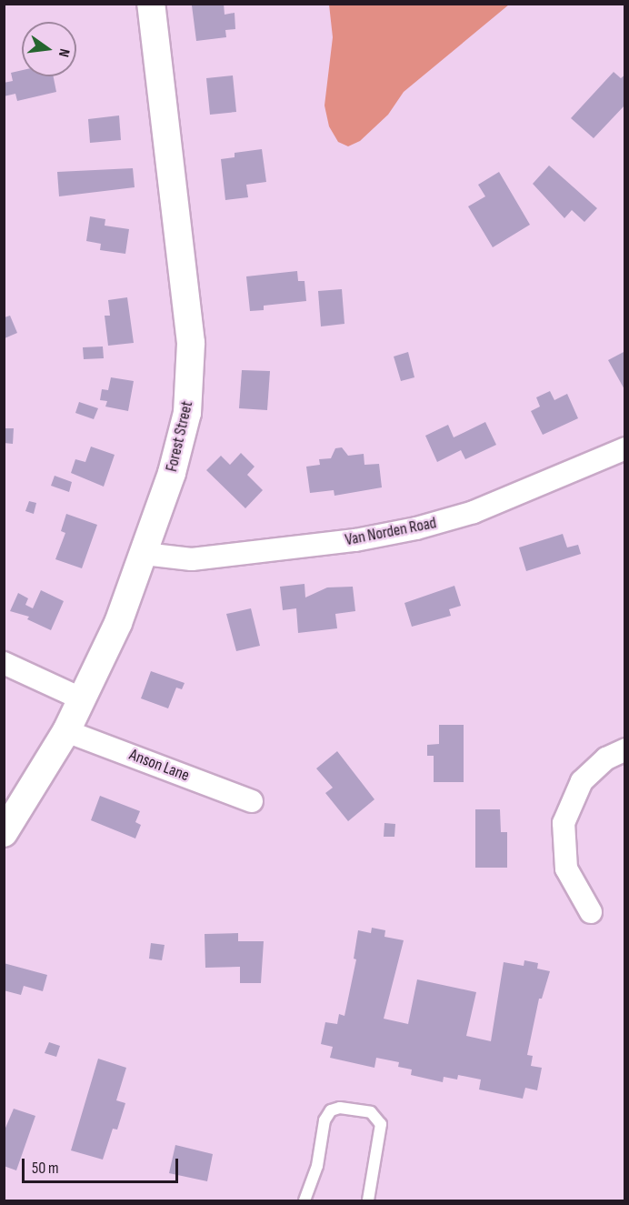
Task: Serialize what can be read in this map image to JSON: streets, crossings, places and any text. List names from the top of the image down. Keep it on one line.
{"streets":{"street":["Forest Street","Van Norden Road","Anson Lane"]},"crossings":[["Forest Street","Van Norden Road"],["Forest Street","Anson Lane"]],"scale_bar":"50 m","north":"right"}
